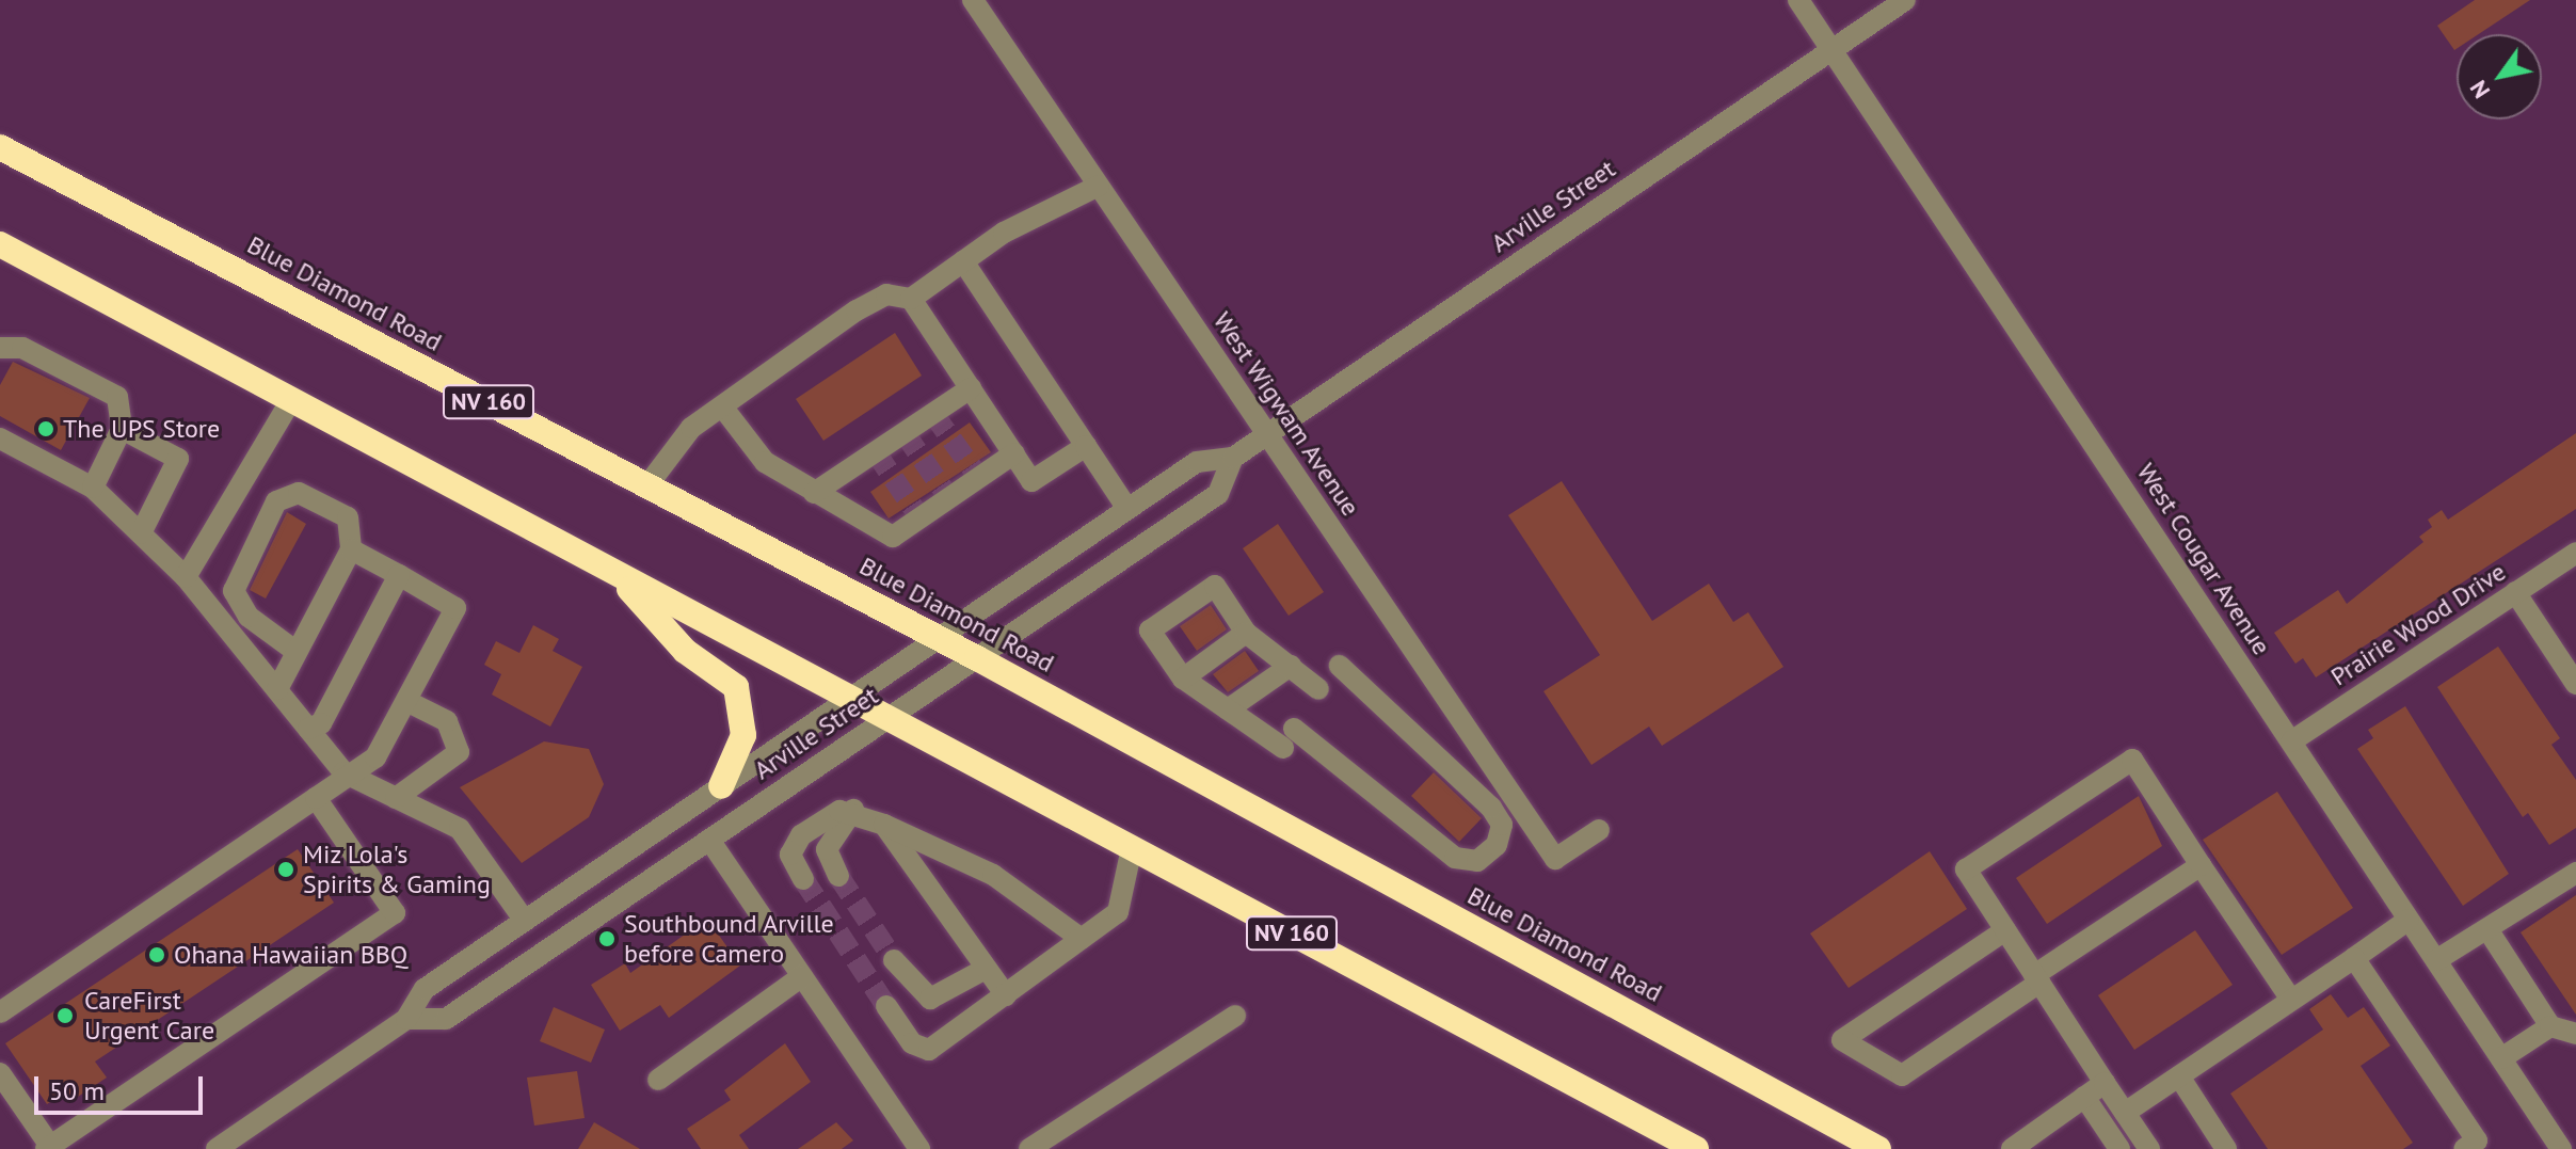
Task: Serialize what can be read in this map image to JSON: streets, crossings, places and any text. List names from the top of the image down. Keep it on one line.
{"streets":{"highway":["Blue Diamond Road","NV 160"],"street":["Arville Street","West Wigwam Avenue","West Cougar Avenue","Prairie Wood Drive"]},"crossings":[["Arville Street","Blue Diamond Road"],["Arville Street","NV 160"],["Arville Street","West Wigwam Avenue"],["Arville Street","West Cougar Avenue"],["West Cougar Avenue","Prairie Wood Drive"]],"places":["The UPS Store","Miz Lola's Spirits & Gaming","Southbound Arville before Camero","Ohana Hawaiian BBQ","CareFirst Urgent Care"],"scale_bar":"50 m","north":"bottom left"}
